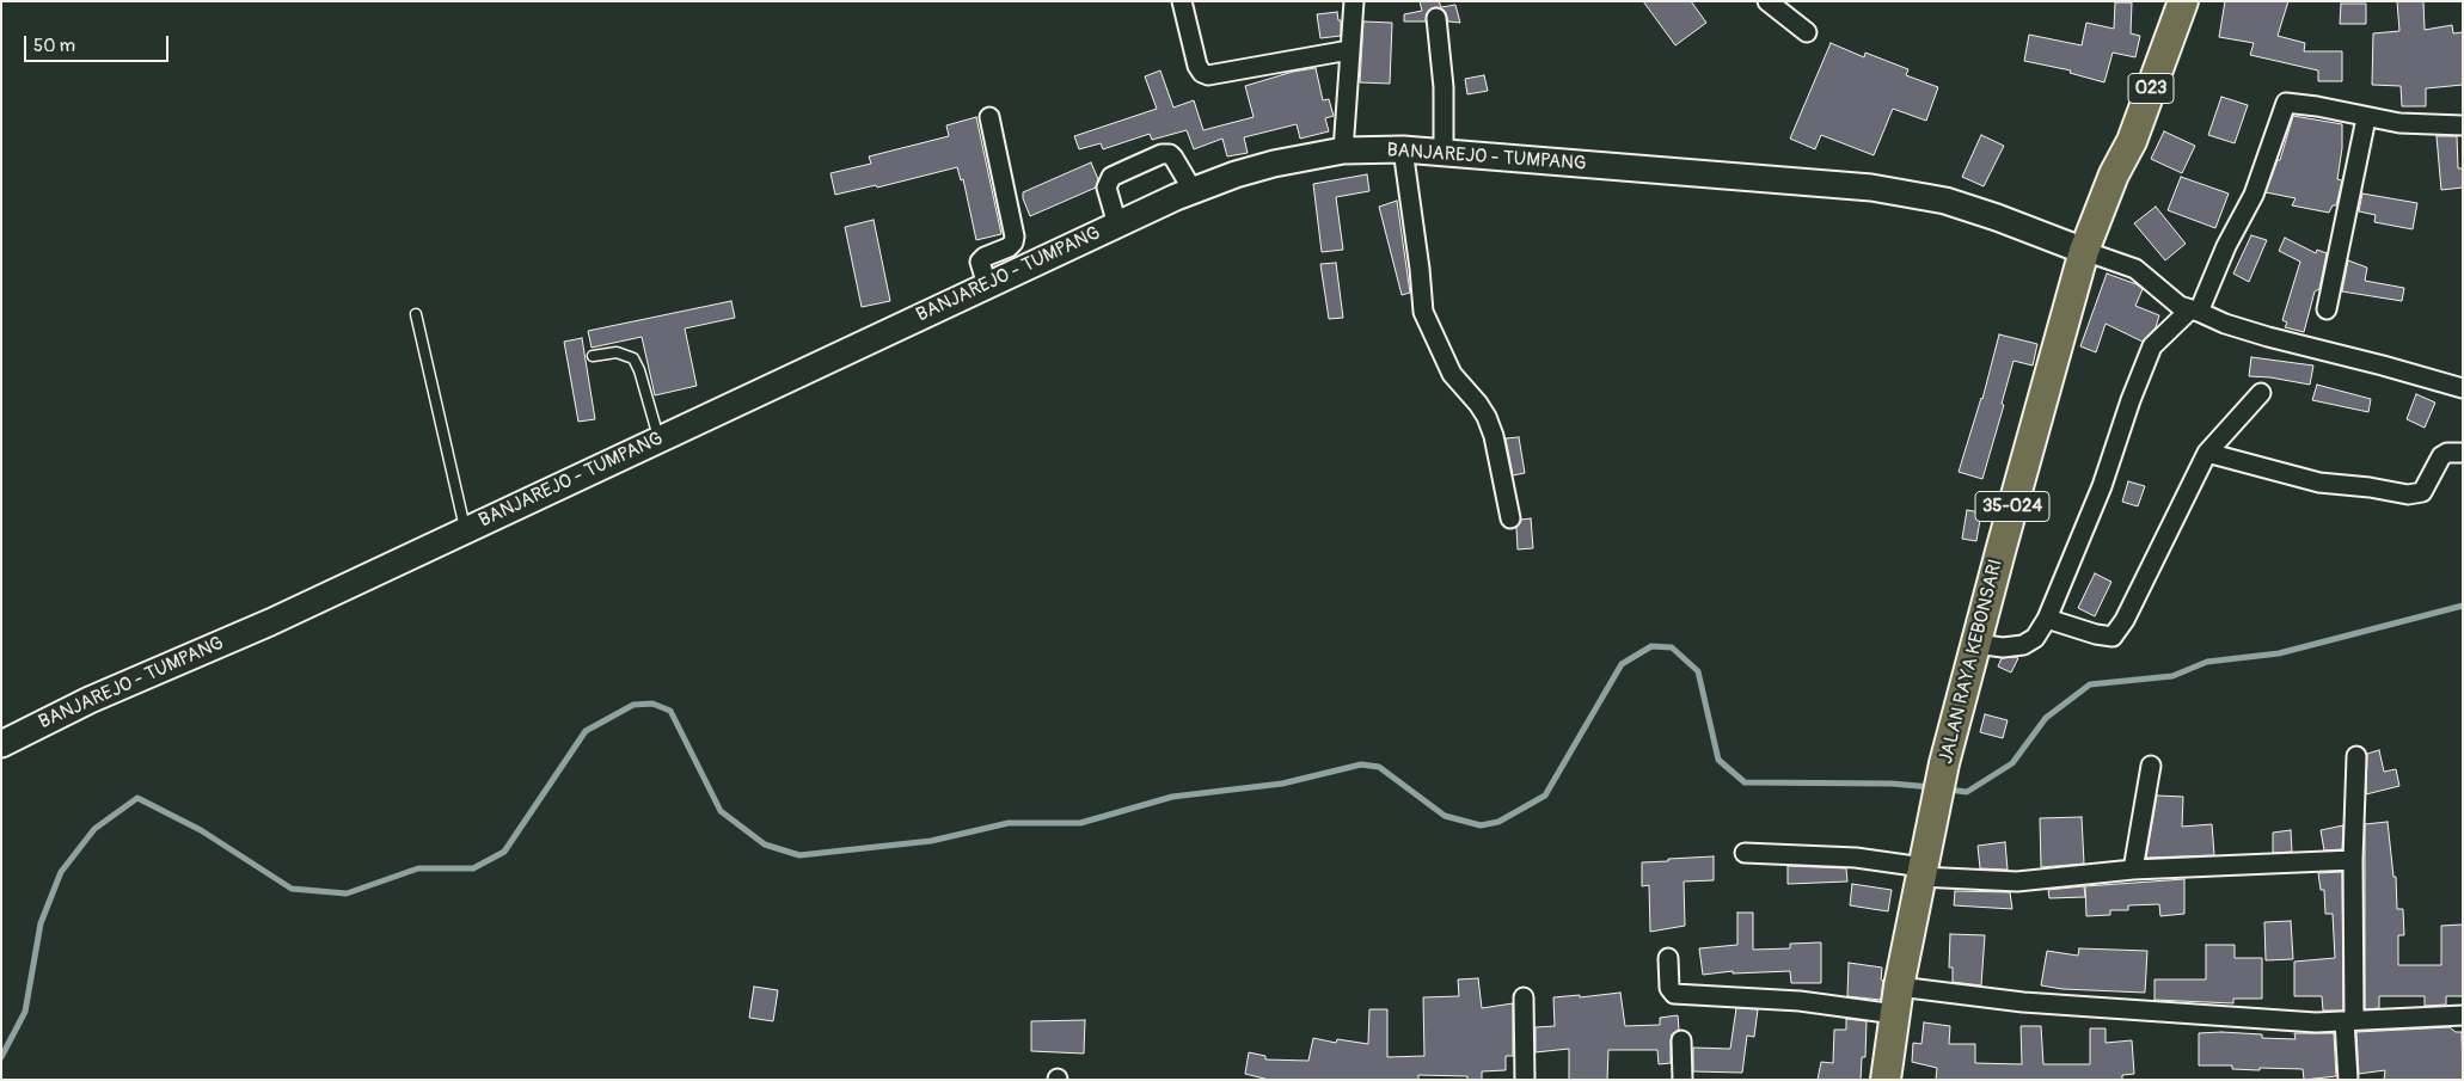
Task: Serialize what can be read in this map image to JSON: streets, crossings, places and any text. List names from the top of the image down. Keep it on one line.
{"streets":{"main road":["023","BANJAREJO - TUMPANG","35-024","JALAN RAYA KEBONSARI"]},"crossings":[["023","BANJAREJO - TUMPANG"],["023","JALAN RAYA KEBONSARI"],["BANJAREJO - TUMPANG","JALAN RAYA KEBONSARI"]],"scale_bar":"50 m"}
